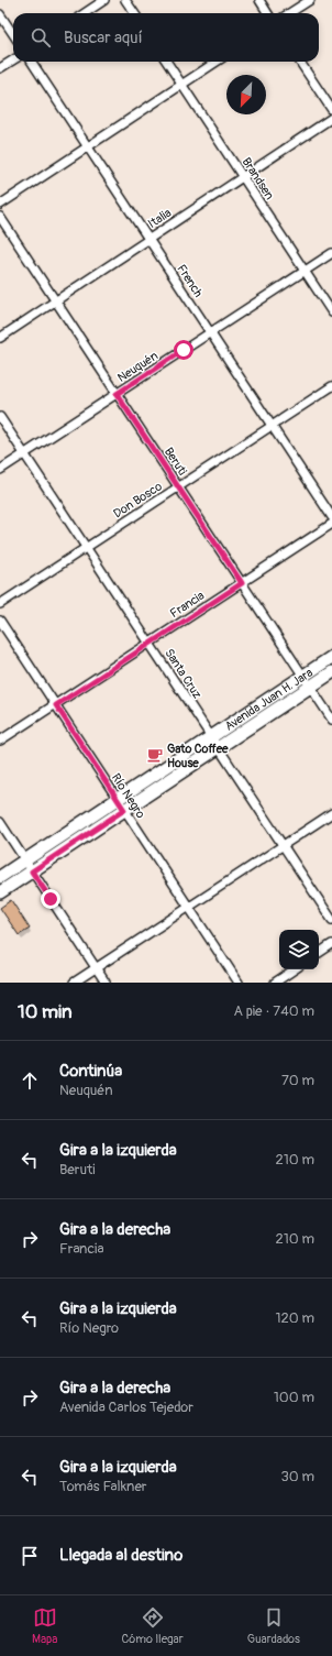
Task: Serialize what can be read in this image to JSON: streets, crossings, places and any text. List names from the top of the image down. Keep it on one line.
{"streets":{"main road":["Avenida Juan H. Jara"],"street":["Brandsen","Italia","French","Neuquén","Beruti","Don Bosco","Francia","Santa Cruz","Río Negro"]},"crossings":[["Brandsen","Italia"],["Brandsen","Neuquén"],["Italia","French"],["Italia","Beruti"],["French","Neuquén"],["French","Don Bosco"],["Neuquén","Beruti"],["Neuquén","Santa Cruz"],["Beruti","Don Bosco"],["Beruti","Francia"],["Beruti","Avenida Juan H. Jara"],["Don Bosco","Santa Cruz"],["Francia","Santa Cruz"],["Francia","Río Negro"],["Santa Cruz","Avenida Juan H. Jara"],["Avenida Juan H. Jara","Río Negro"]],"places":{"cafe":["Gato Coffee House"]},"north":"bottom left","page":{"search":"Buscar aquí","heading":["10 min","A pie · 740 m"],"list":[["Continúa","Neuquén","70 m"],["Gira a la izquierda","Beruti","210 m"],["Gira a la derecha","Francia","210 m"],["Gira a la izquierda","Río Negro","120 m"],["Gira a la derecha","Avenida Carlos Tejedor","100 m"],["Gira a la izquierda","Tomás Falkner","30 m"],"Llegada al destino"],"nav":["Mapa","Cómo llegar","Guardados"]}}
